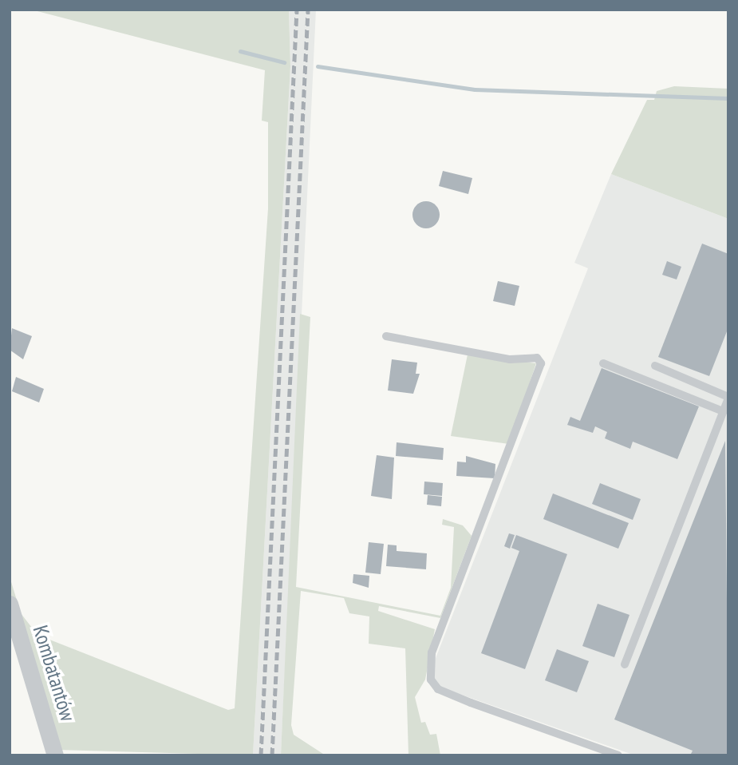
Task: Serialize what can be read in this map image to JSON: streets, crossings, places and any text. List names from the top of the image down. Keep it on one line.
{"streets":{"street":["Kombatantów"]}}
